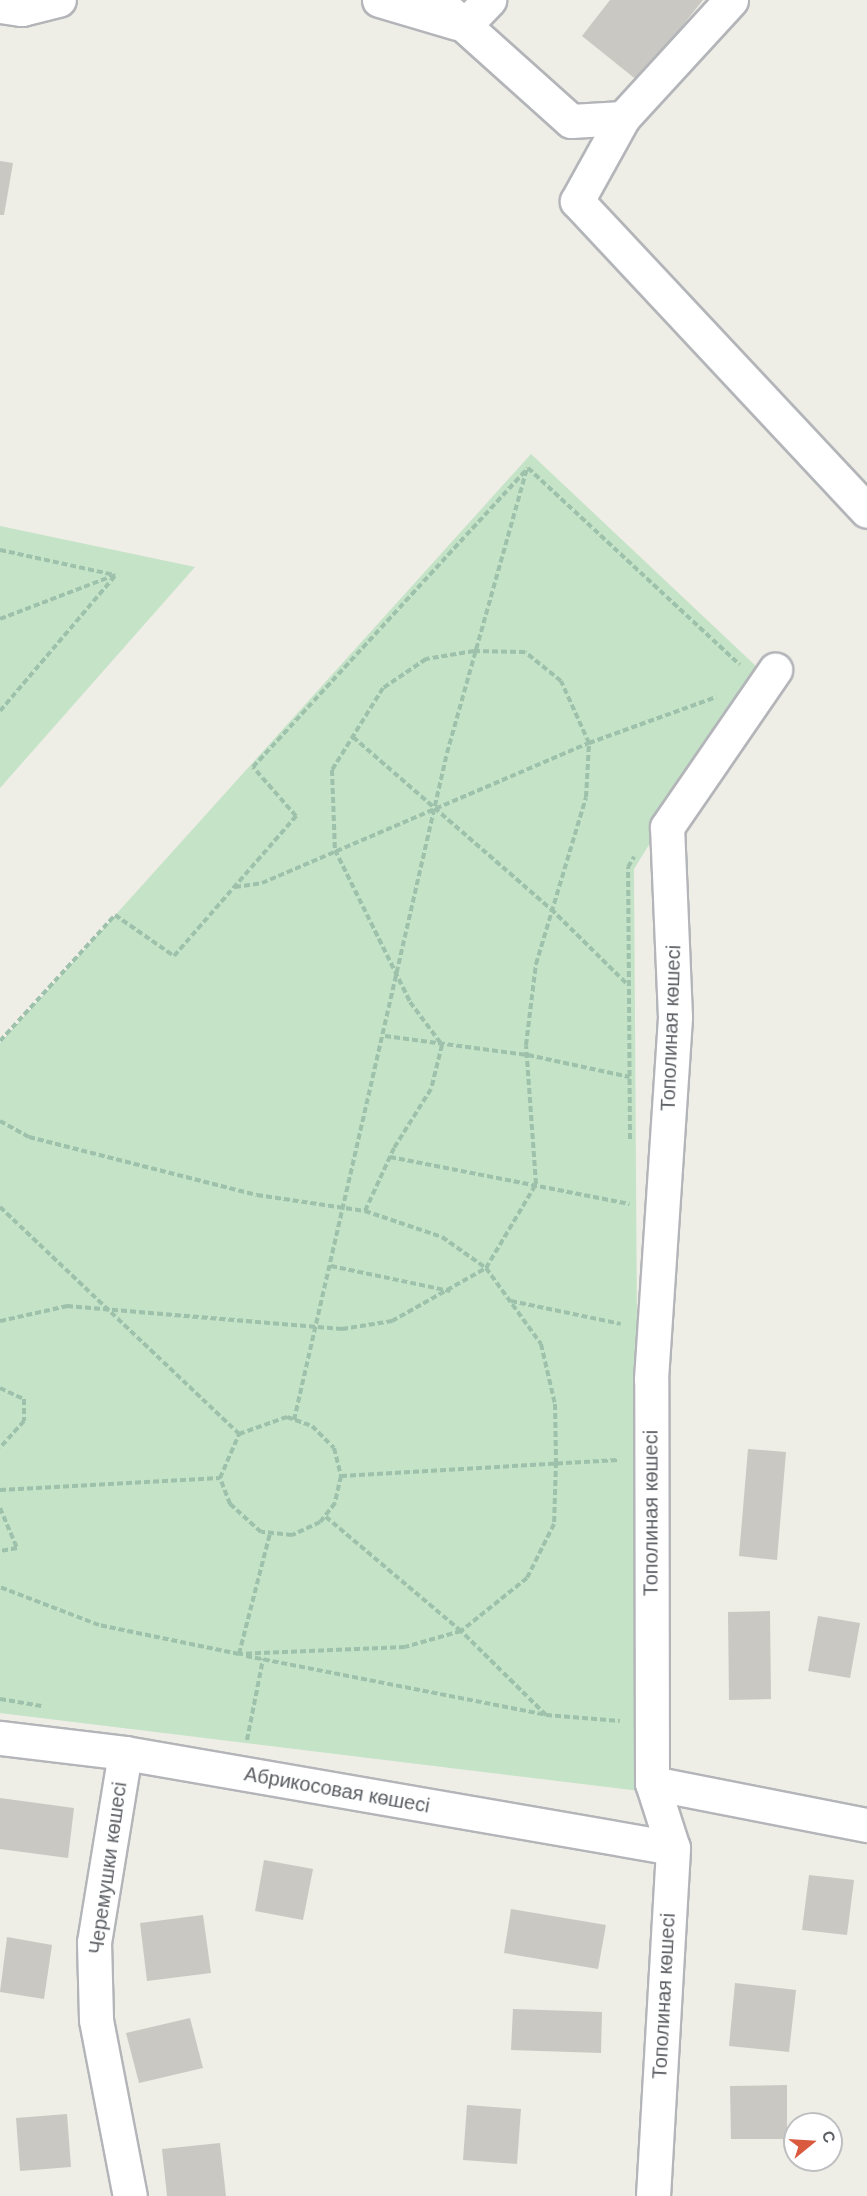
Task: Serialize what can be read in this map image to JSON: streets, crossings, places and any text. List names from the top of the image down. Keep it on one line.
{"streets":{"street":["Тополиная көшесі","Абрикосовая көшесі","Черемушки көшесі"]},"crossings":[["Тополиная көшесі","Абрикосовая көшесі"],["Абрикосовая көшесі","Черемушки көшесі"]],"north":"right"}
